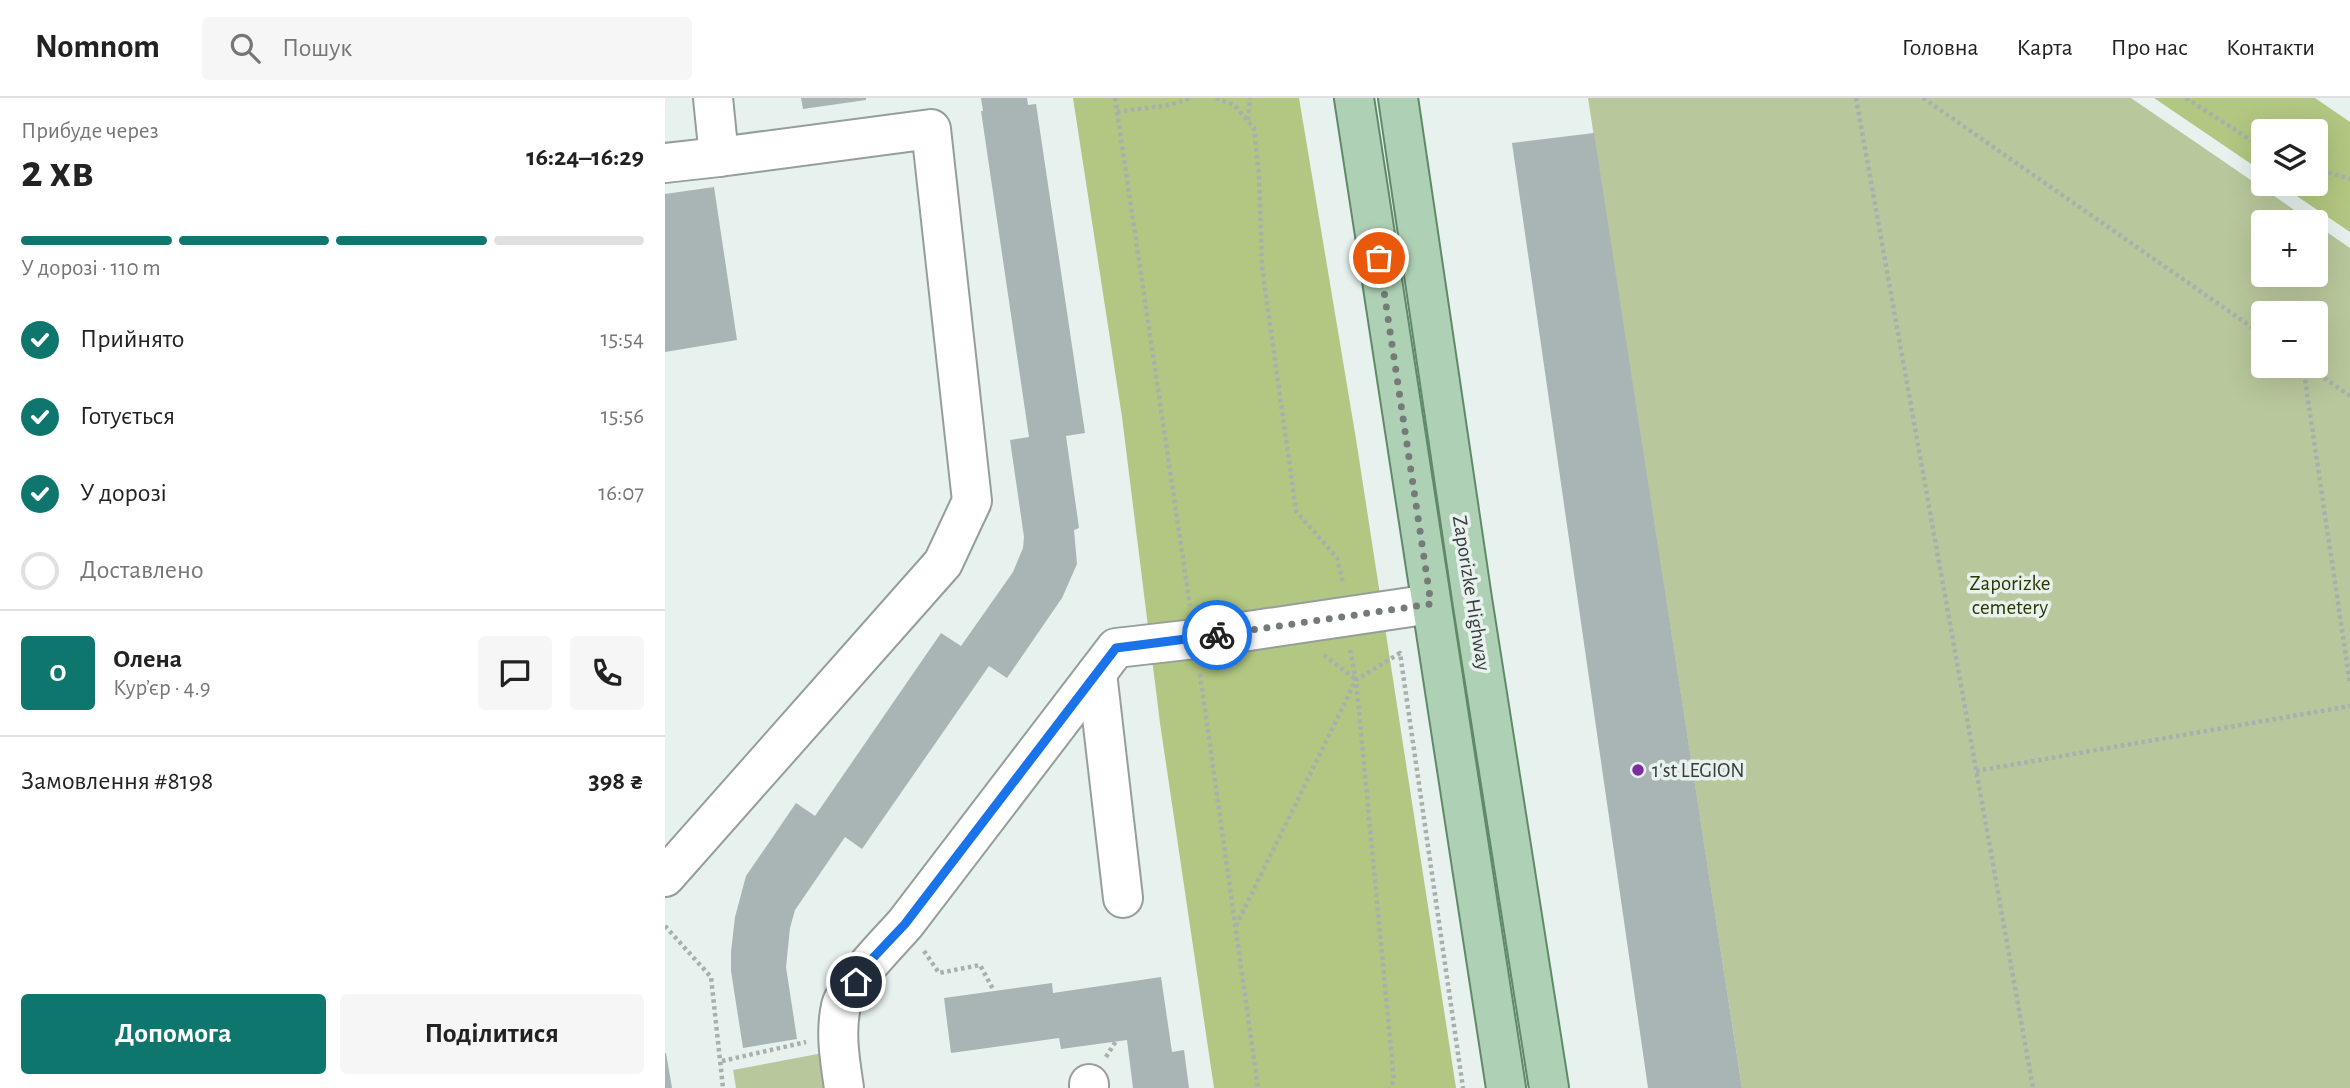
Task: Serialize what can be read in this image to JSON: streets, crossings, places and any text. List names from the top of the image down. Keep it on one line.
{"streets":{"main road":["Zaporizke Highway"]},"parks":["Zaporizke cemetery"],"places":["1'st LEGION"],"page":{"header":"Nomnom","search":"Пошук","nav":["Головна","Карта","Про нас","Контакти"],"heading":["2 хв","Прибуде через","16:24–16:29"],"panel":["Олена","Кур’єр · 4.9","Замовлення #8198","398 ₴"],"map_buttons":["+","−"],"bar":"У дорозі · 110 m","list":[["Прийнято","15:54"],["Готується","15:56"],["У дорозі","16:07"],"Доставлено"],"round":"О","buttons":["Допомога","Поділитися"]}}
